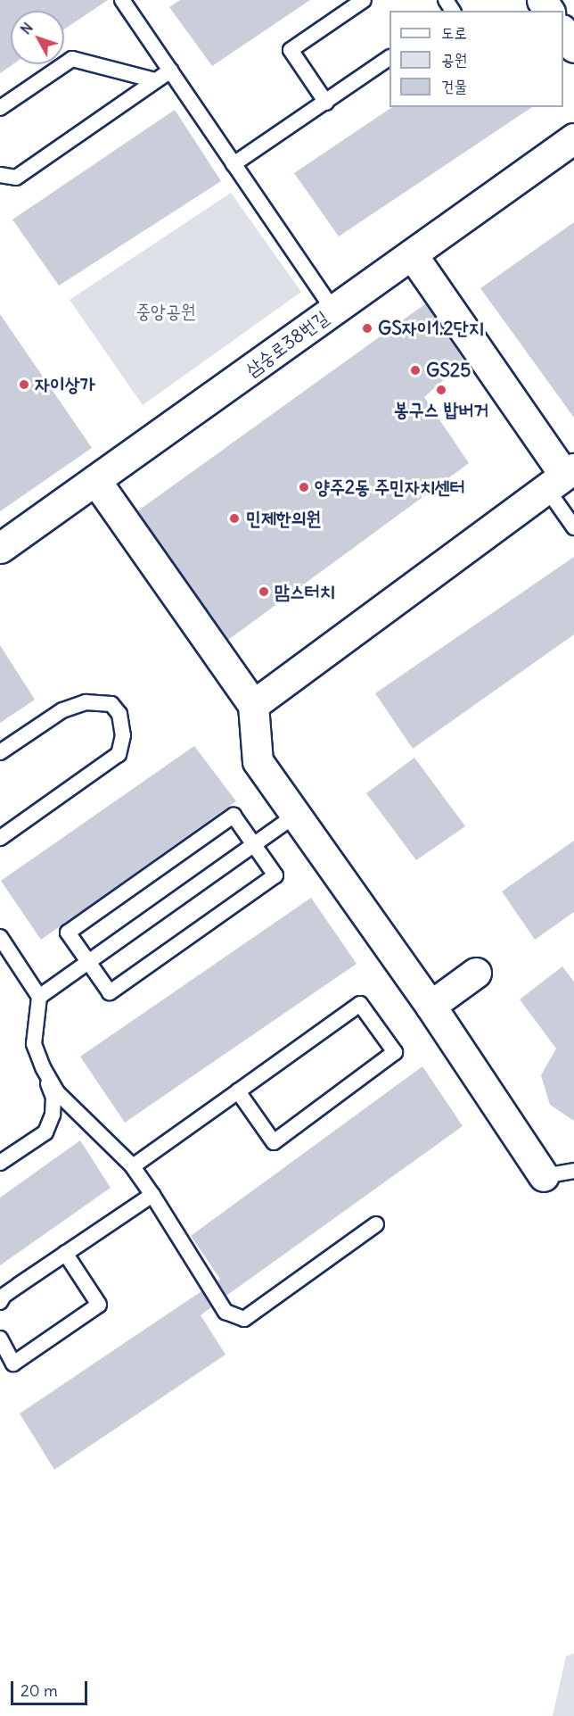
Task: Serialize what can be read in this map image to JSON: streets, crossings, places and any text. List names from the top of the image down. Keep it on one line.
{"streets":{"street":["삼숭로38번길"]},"parks":["중앙공원"],"places":["GS자이1.2단지","GS25","자이상가","봉구스 밥버거","양주2동 주민자치센터","민제한의원","맘스터치"],"legend":["도로","공원","건물"],"scale_bar":"20 m","north":"top left"}
